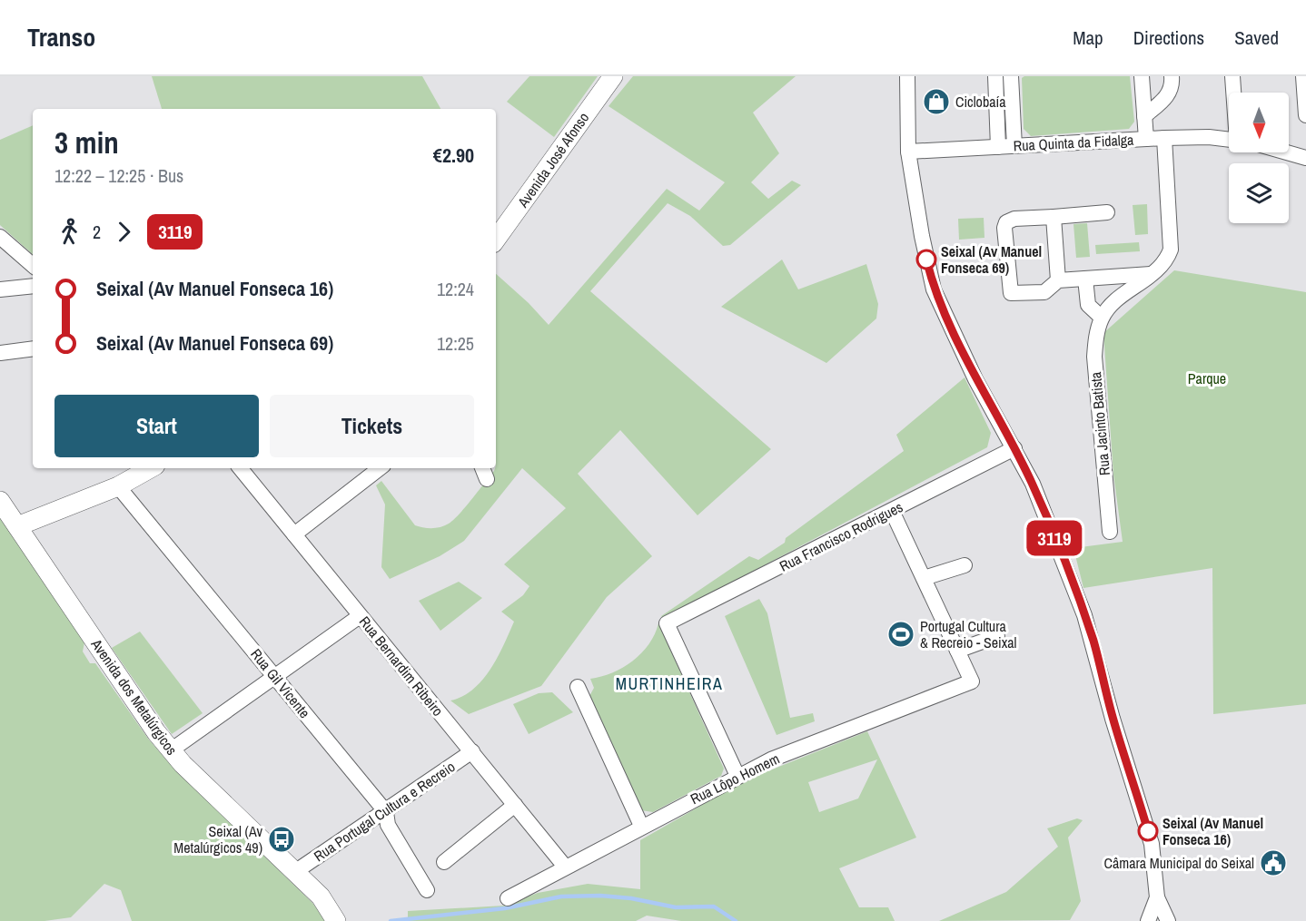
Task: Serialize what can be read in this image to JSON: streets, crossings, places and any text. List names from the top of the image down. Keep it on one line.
{"streets":{"main road":["Avenida José Afonso","Avenida dos Metalúrgicos"],"street":["Rua Quinta da Fidalga","Rua Jacinto Batista","Rua Francisco Rodrigues","Rua Bernardim Ribeiro","Rua Gil Vicente","Rua Lôpo Homem","Rua Portugal Cultura e Recreio"]},"crossings":[["Rua Francisco Rodrigues","Rua Lôpo Homem"],["Rua Bernardim Ribeiro","Rua Lôpo Homem"],["Rua Bernardim Ribeiro","Rua Portugal Cultura e Recreio"],["Rua Gil Vicente","Rua Portugal Cultura e Recreio"],["Avenida dos Metalúrgicos","Rua Portugal Cultura e Recreio"]],"districts":["MURTINHEIRA"],"parks":["Parque"],"places":{"shop":["Ciclobaía"],"other":["Seixal (Av Manuel Fonseca 69)","Seixal (Av Manuel Fonseca 16)"],"sports":["Portugal Cultura & Recreio - Seixal"],"bus stop":["Seixal (Av Metalúrgicos 49)"],"public building":["Câmara Municipal do Seixal"]},"lines":["bus line 3119"],"north":"bottom","page":{"header":"Transo","nav":["Map","Directions","Saved"],"on_map":"3119","heading":["3 min","12:22 – 12:25 · Bus","€2.90"],"legs":["2","3119"],"list":[{"name":"Seixal (Av Manuel Fonseca 16)","value":"12:24"},{"name":"Seixal (Av Manuel Fonseca 69)","value":"12:25"}],"buttons":["Start","Tickets"]}}
